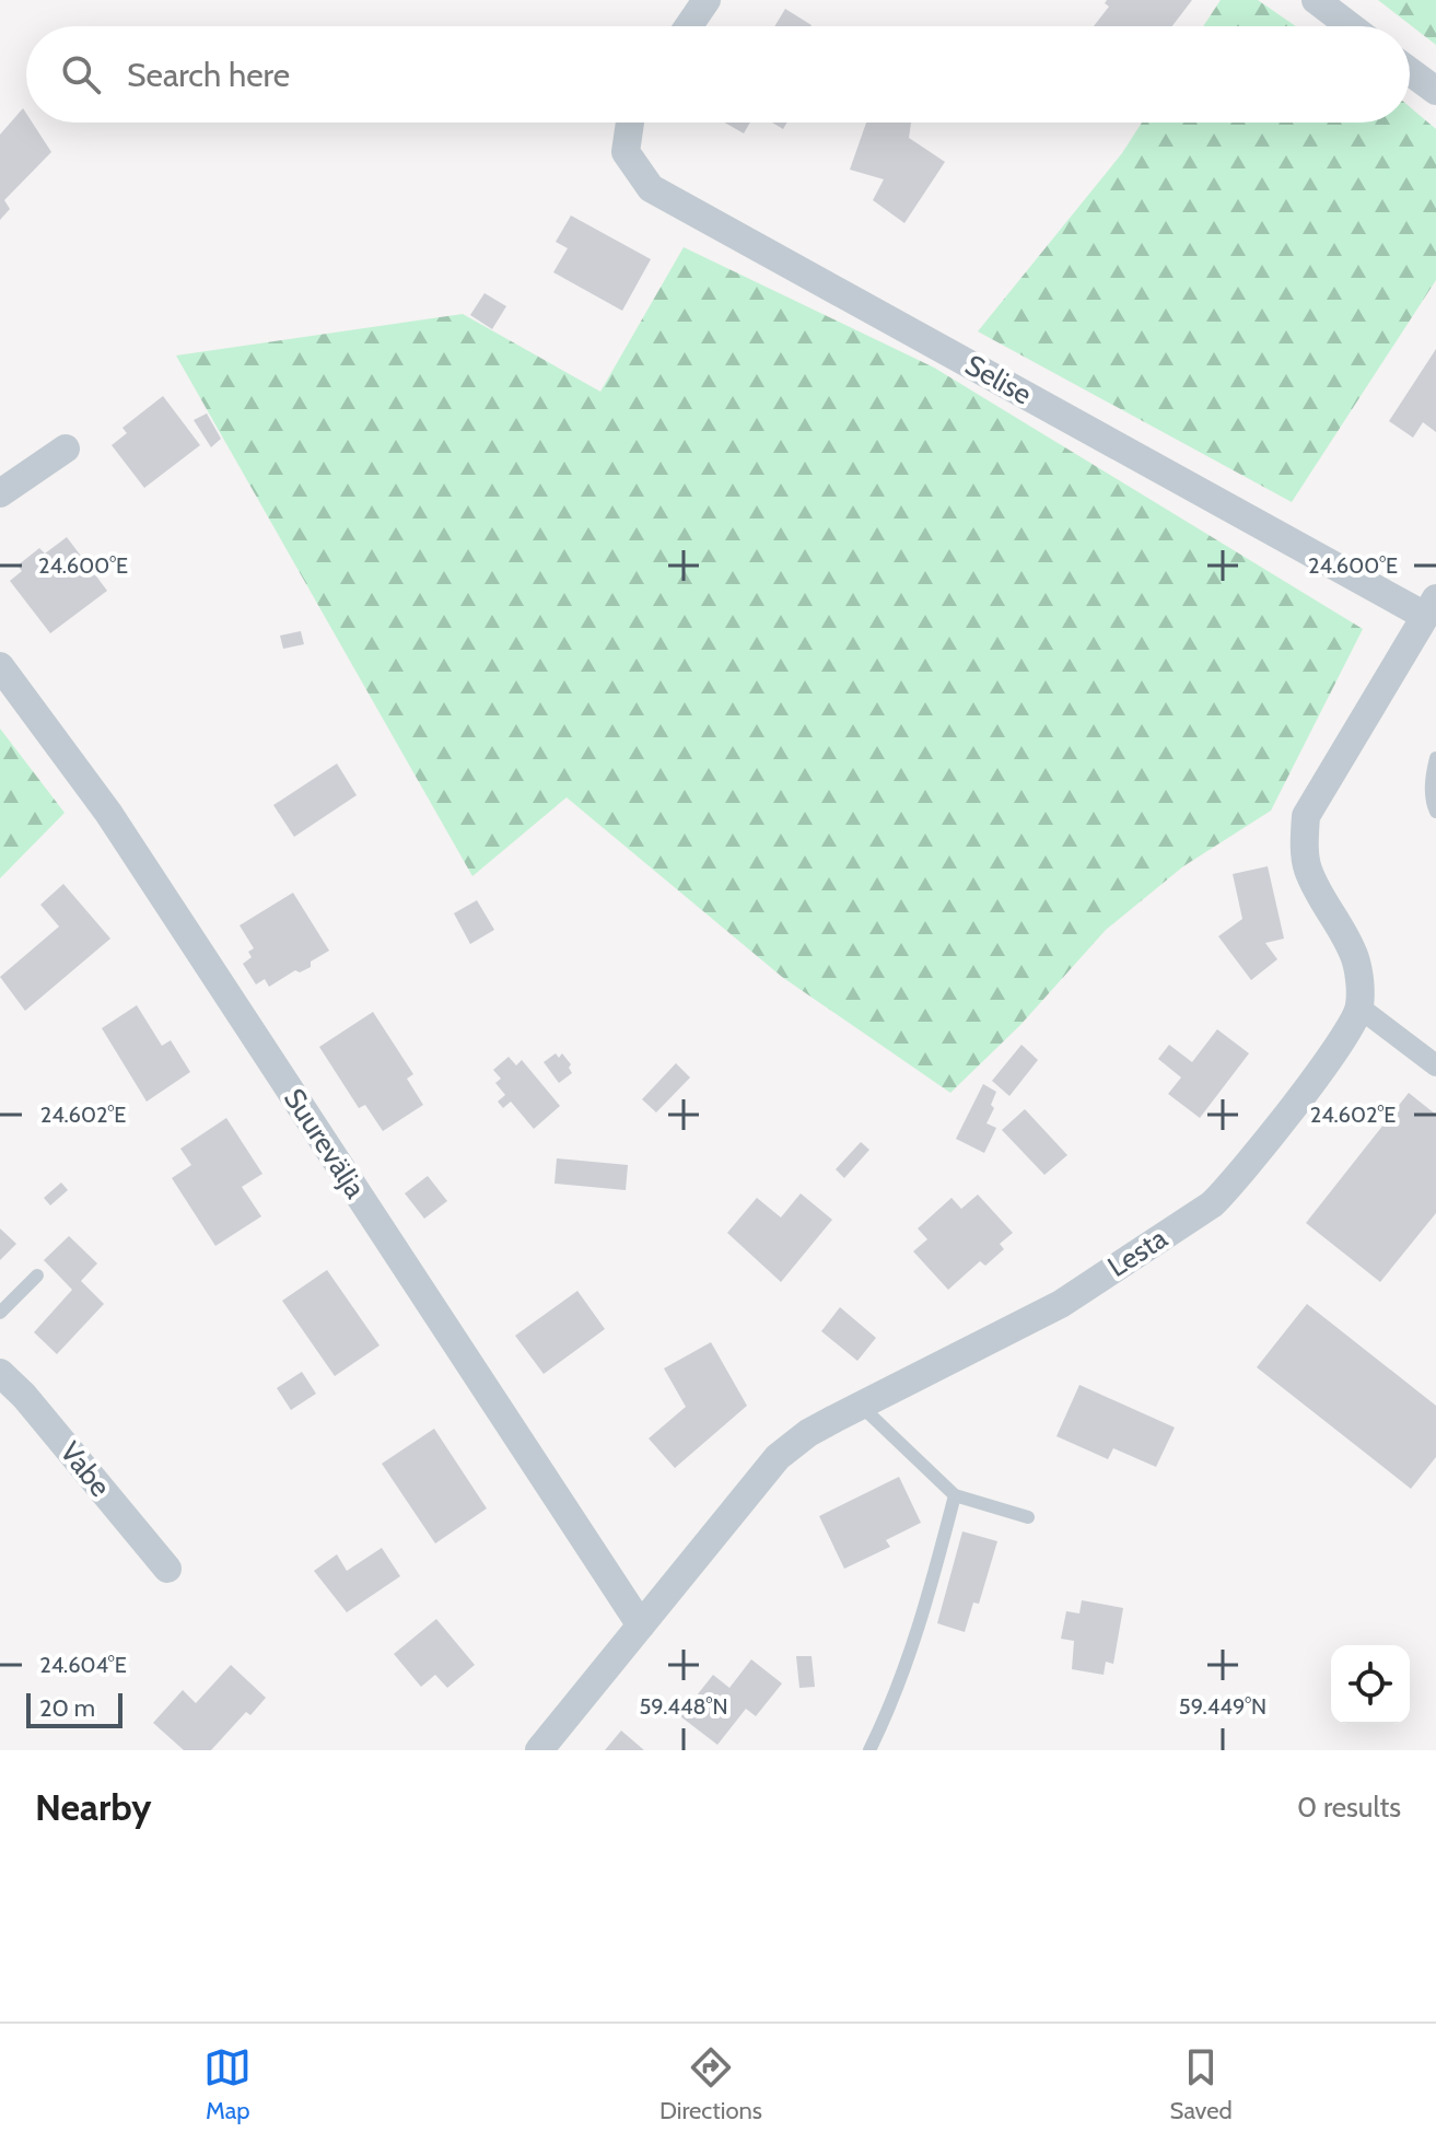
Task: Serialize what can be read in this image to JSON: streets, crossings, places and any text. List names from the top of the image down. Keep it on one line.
{"streets":{"street":["Selise","Suurevälja","Lesta","Vabe"]},"crossings":[["Suurevälja","Lesta"]],"scale_bar":"20 m","page":{"search":"Search here","scale":"20 m","heading":["Nearby","0 results"],"nav":["Map","Directions","Saved"]},"coordinates":["24.600°E","24.602°E","24.604°E","59.448°N","59.449°N"]}
